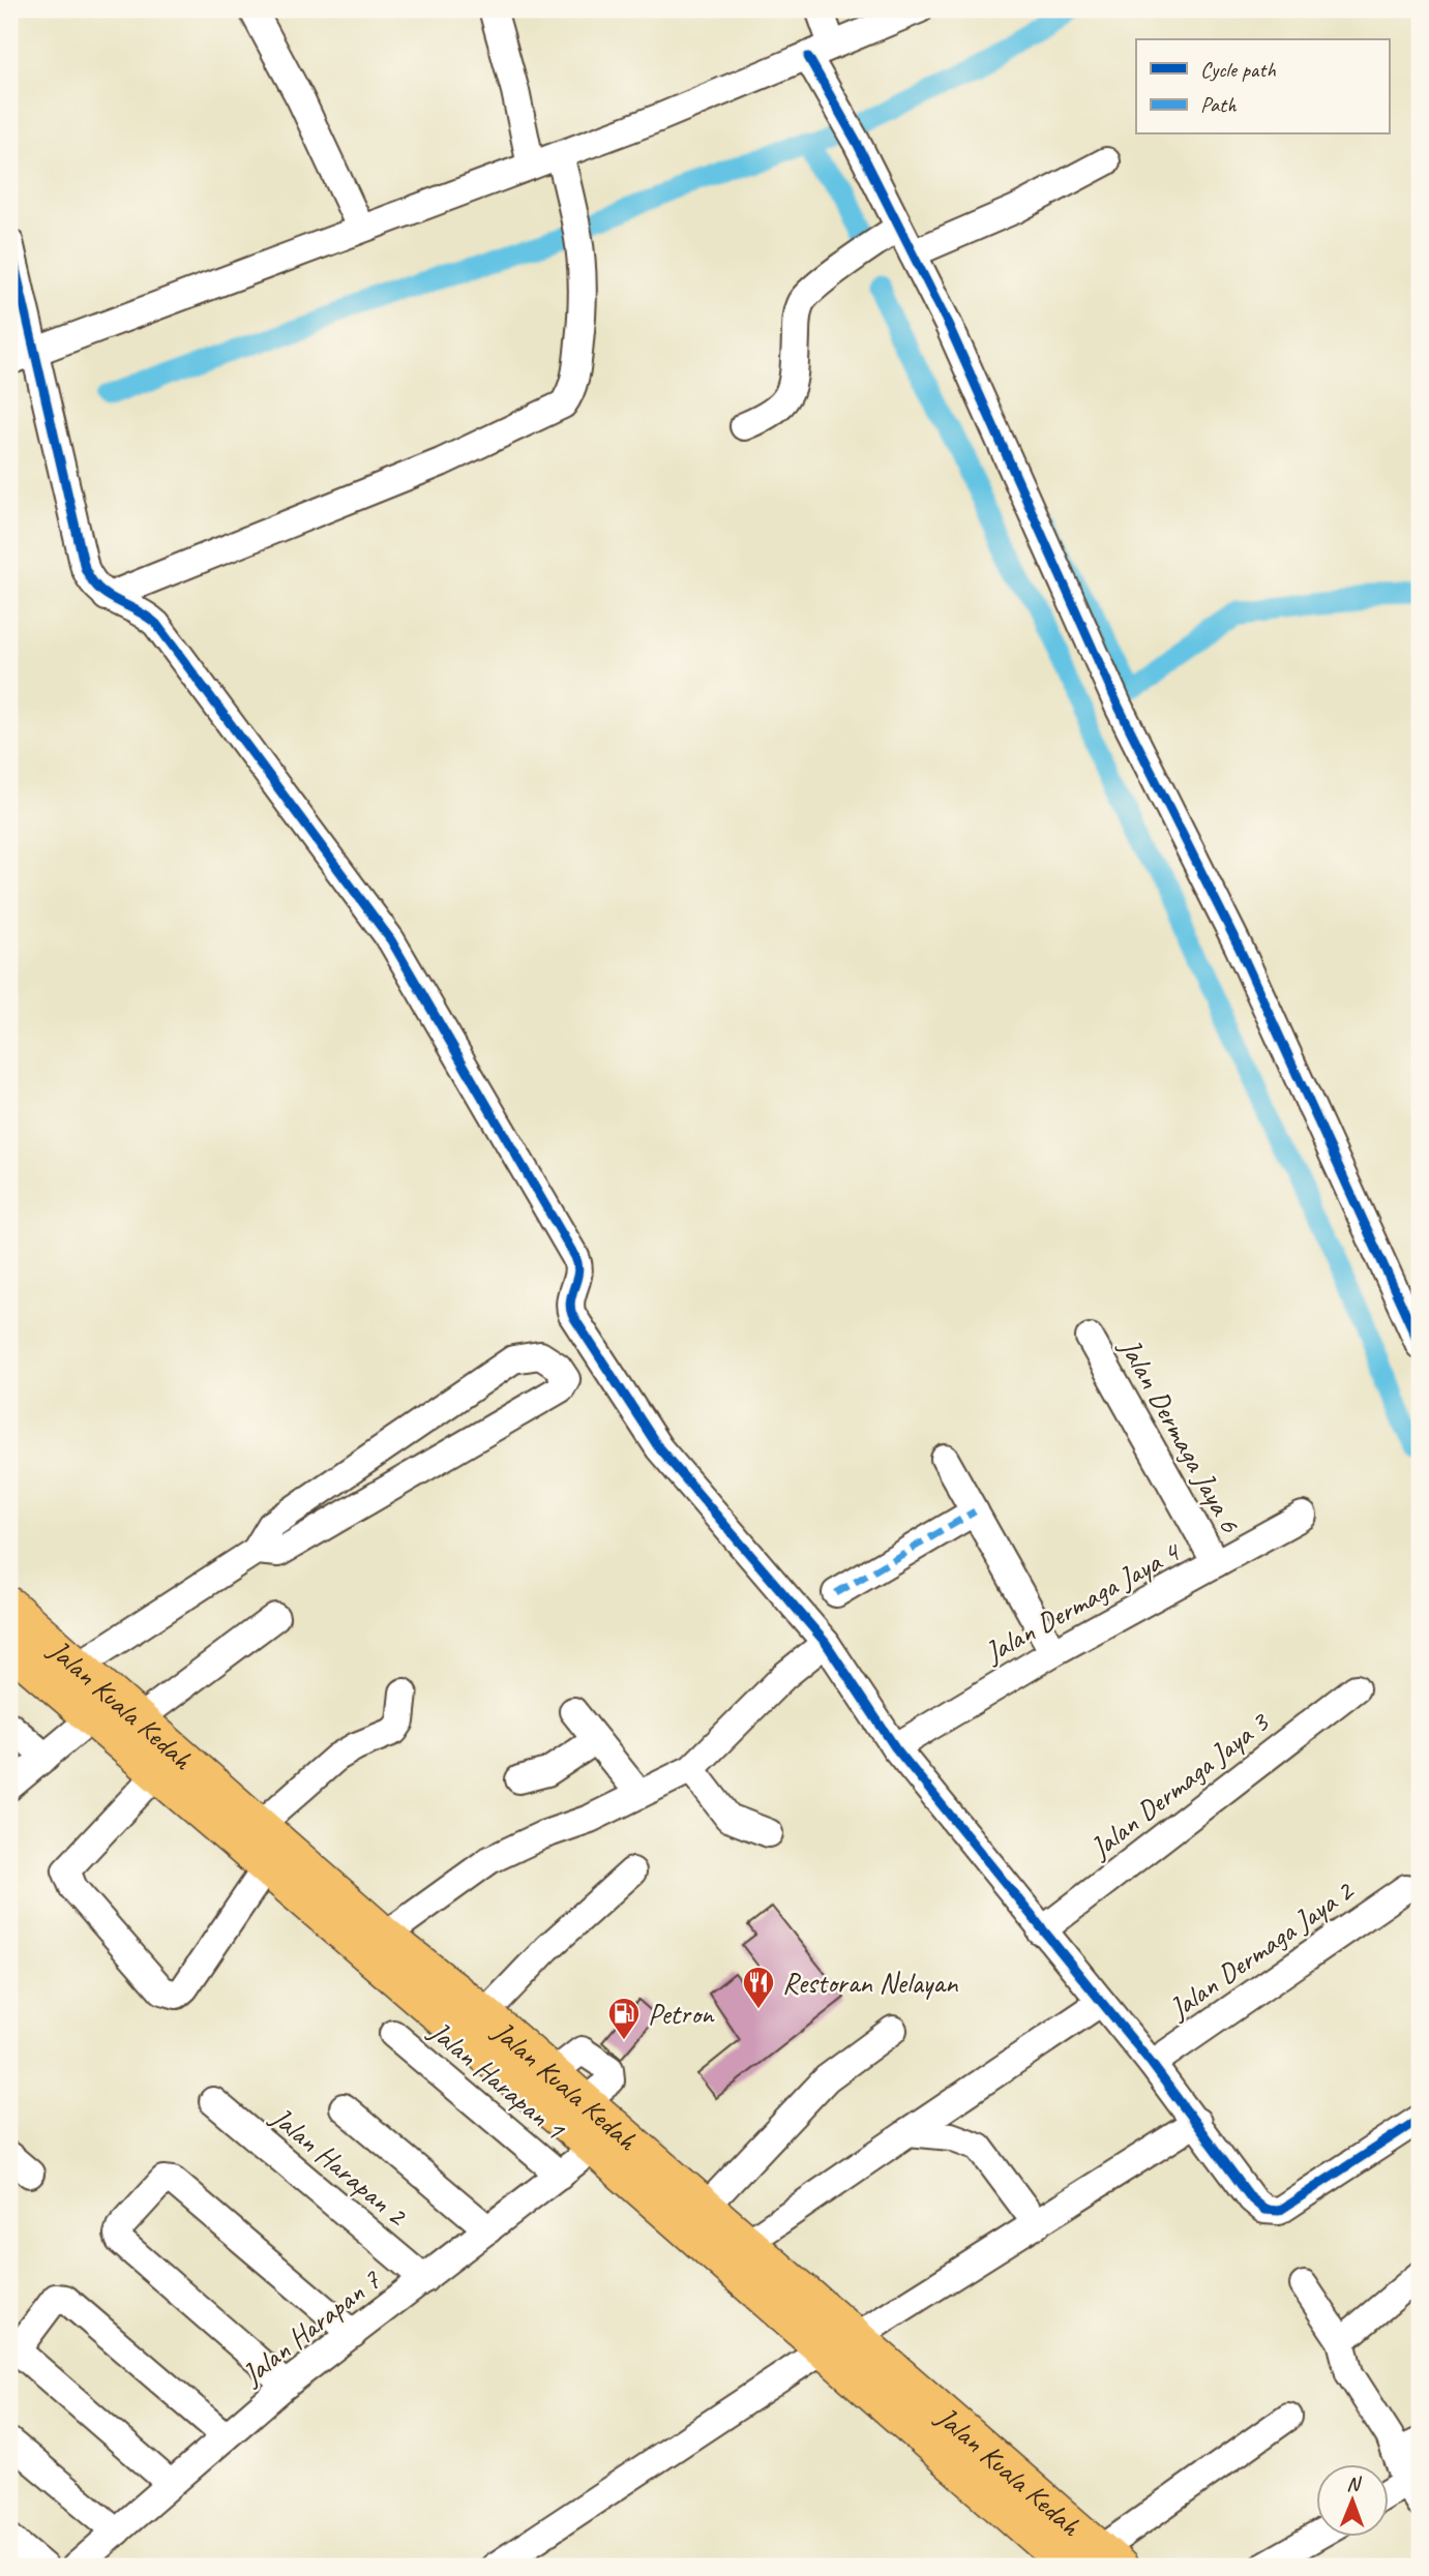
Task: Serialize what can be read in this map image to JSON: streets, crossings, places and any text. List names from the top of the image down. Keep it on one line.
{"streets":{"main road":["Jalan Kuala Kedah"],"street":["Jalan Dermaga Jaya 6","Jalan Dermaga Jaya 4","Jalan Dermaga Jaya 3","Jalan Dermaga Jaya 2","Jalan Harapan 1","Jalan Harapan 2","Jalan Harapan 7"]},"crossings":[["Jalan Dermaga Jaya 6","Jalan Dermaga Jaya 4"],["Jalan Kuala Kedah","Jalan Harapan 7"],["Jalan Harapan 1","Jalan Harapan 7"],["Jalan Harapan 2","Jalan Harapan 7"]],"places":{"restaurant":["Restoran Nelayan"],"fuel station":["Petron"]},"legend":["Cycle path","Path"],"north":"top"}
